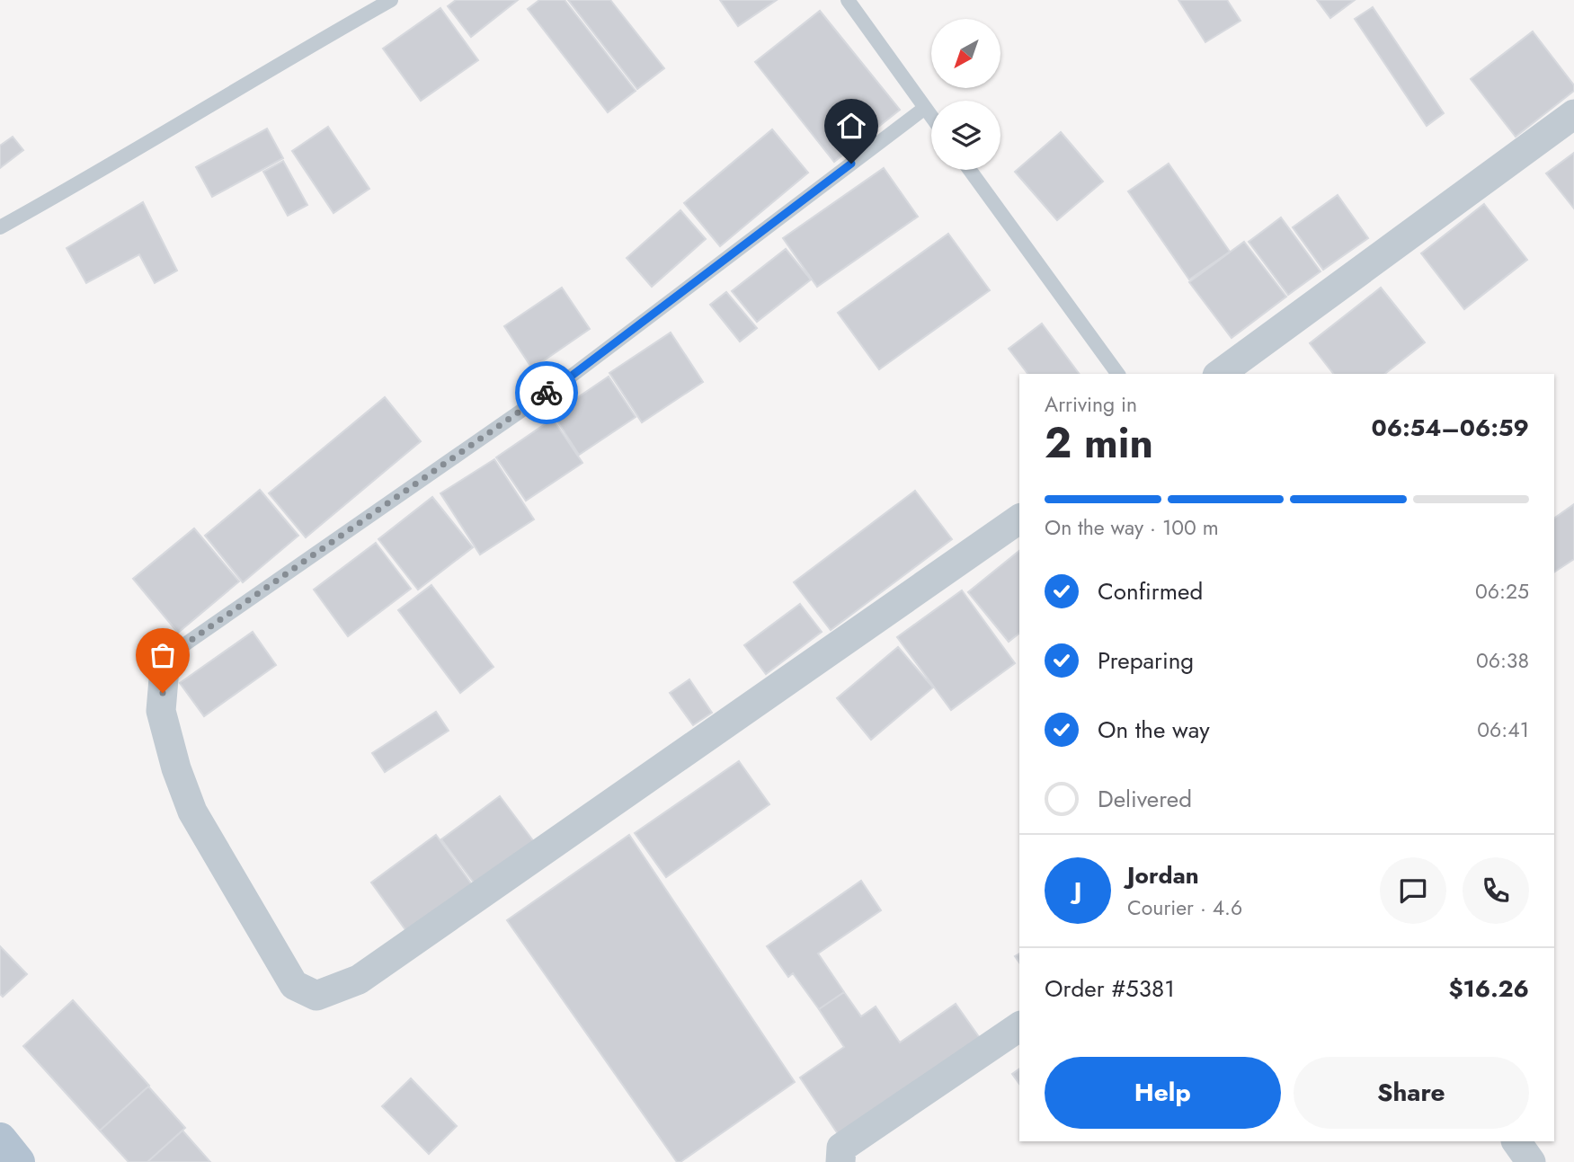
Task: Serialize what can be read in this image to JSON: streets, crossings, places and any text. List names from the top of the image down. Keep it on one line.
{"north":"bottom left","page":{"heading":["2 min","Arriving in","06:54–06:59"],"panel":["Jordan","Courier · 4.6","Order #5381","$16.26"],"bar":"On the way · 100 m","list":[["Confirmed","06:25"],["Preparing","06:38"],["On the way","06:41"],"Delivered"],"round":"J","buttons":["Help","Share"]}}
